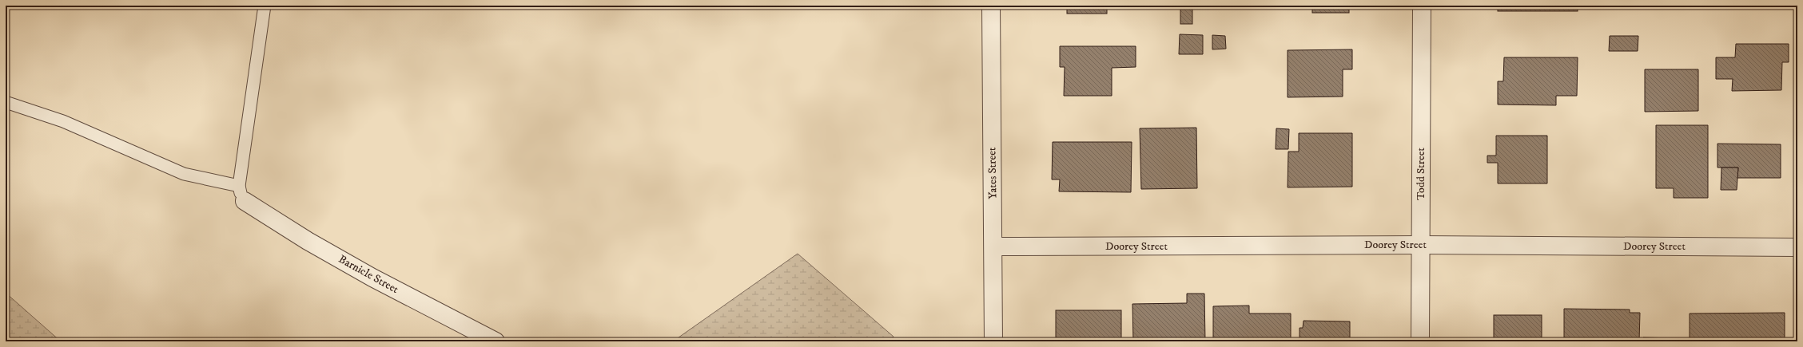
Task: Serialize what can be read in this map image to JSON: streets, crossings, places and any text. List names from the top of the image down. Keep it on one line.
{"streets":{"street":["Yates Street","Todd Street","Doorey Street","Barnicle Street"]},"crossings":[["Yates Street","Doorey Street"],["Todd Street","Doorey Street"]]}
